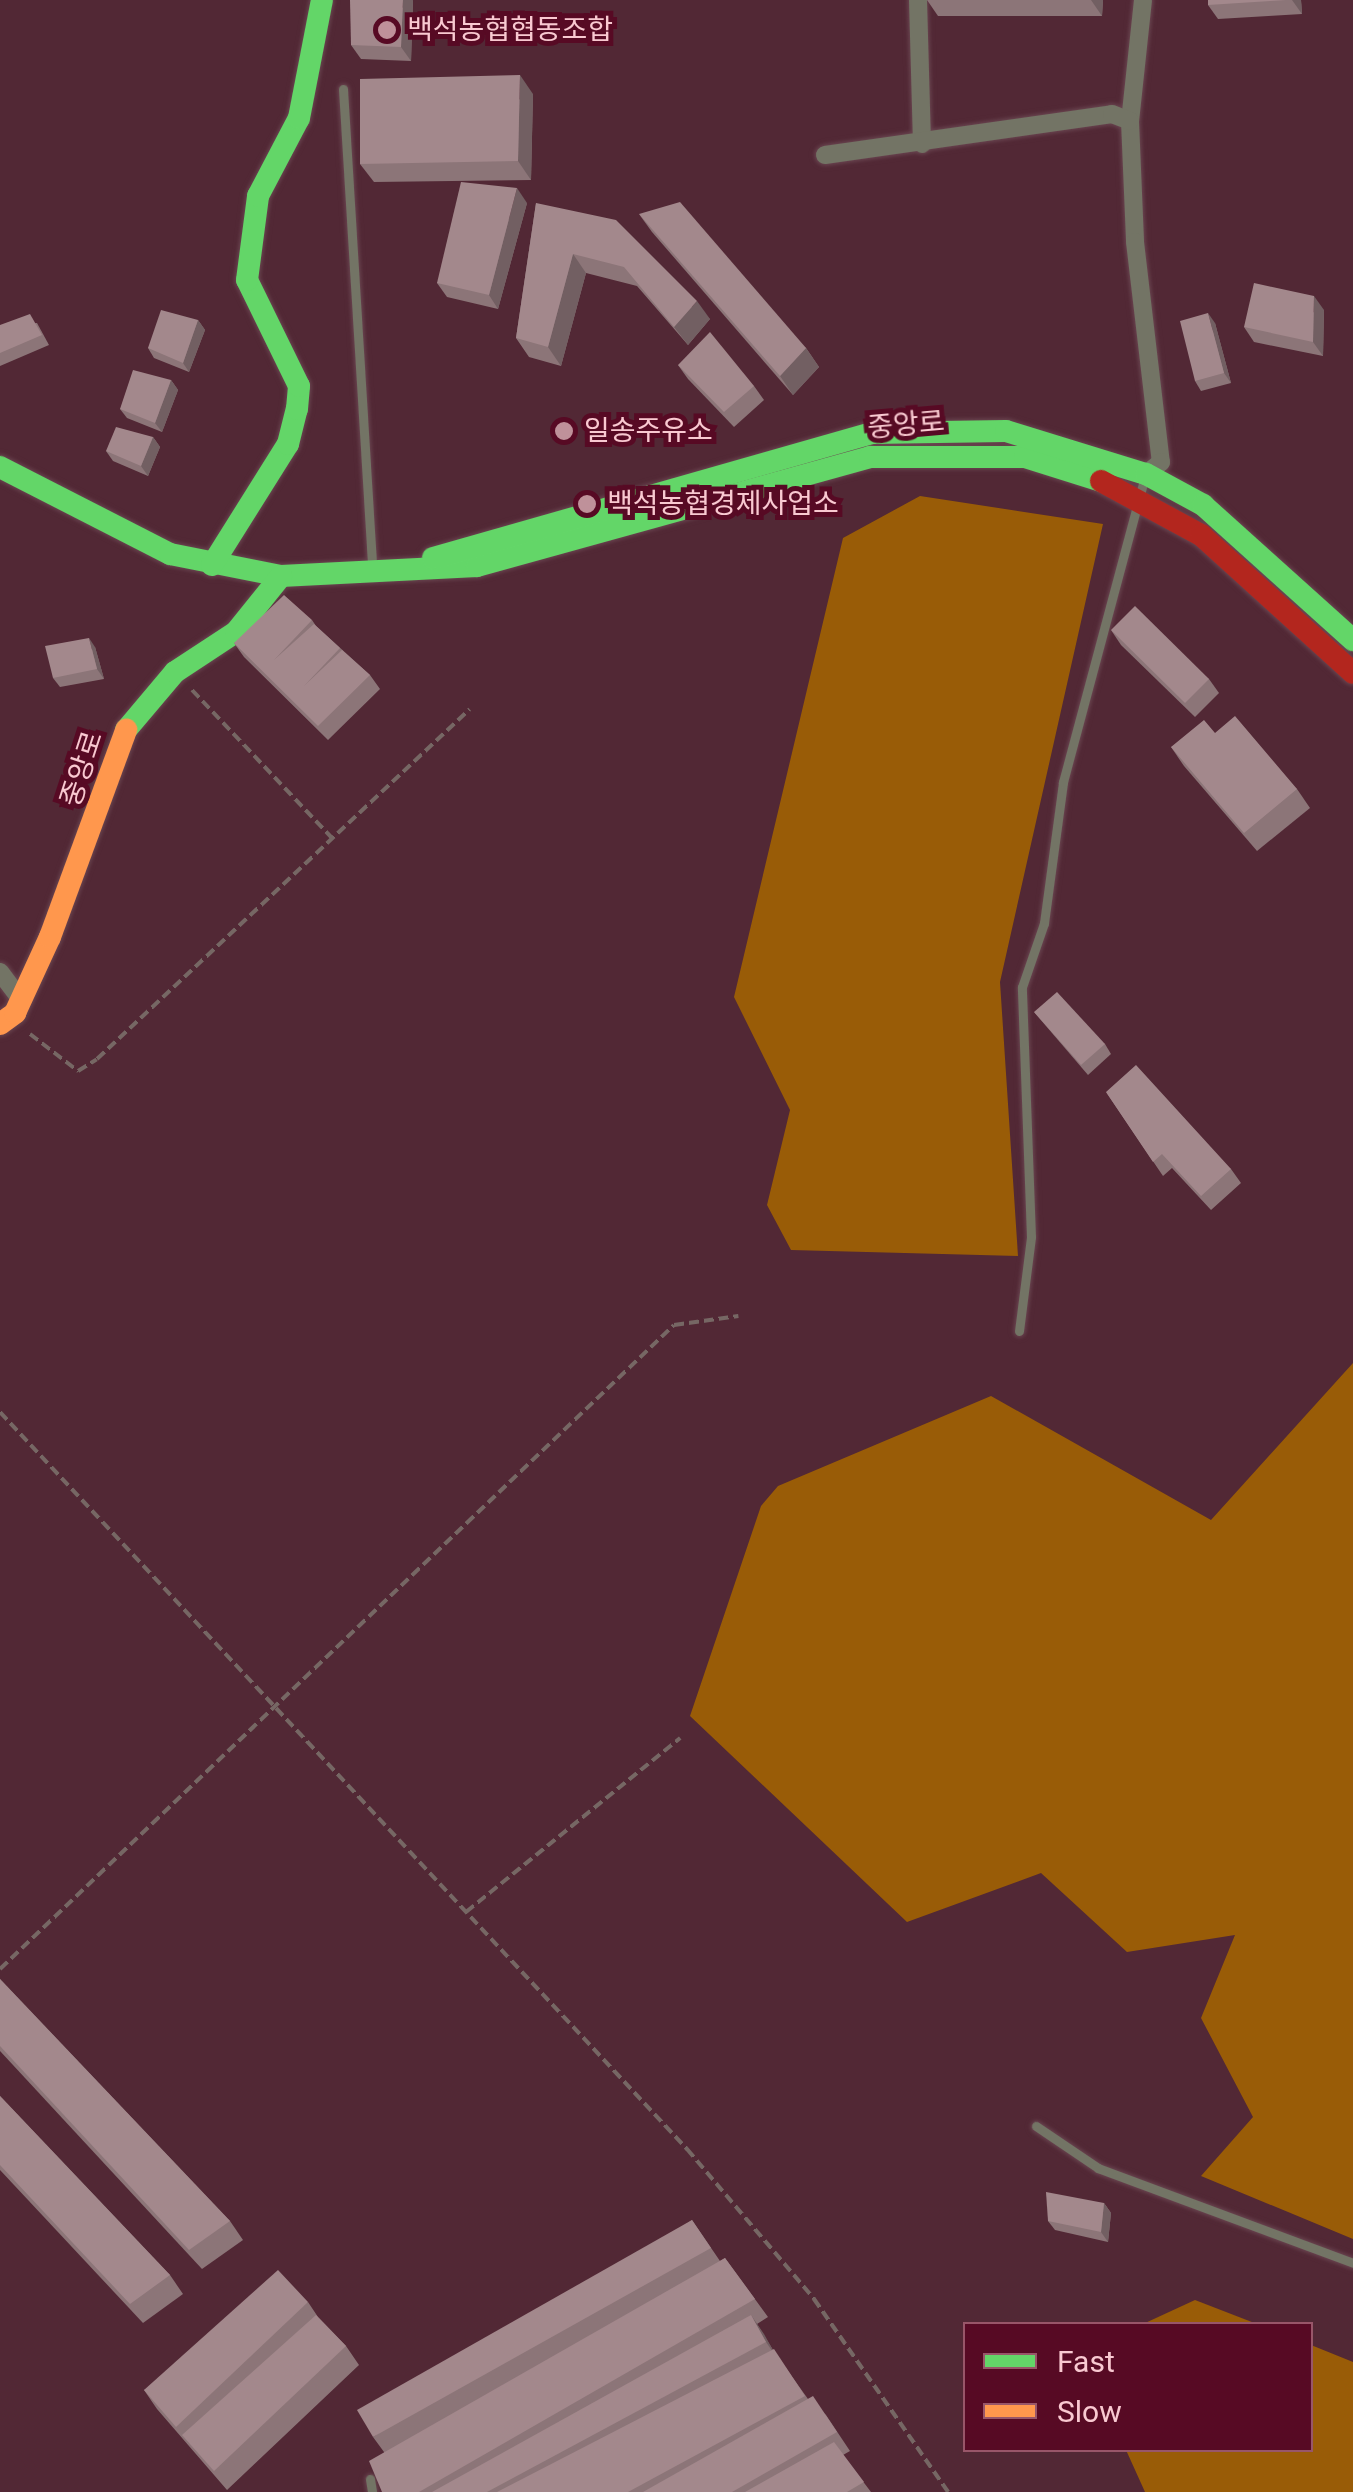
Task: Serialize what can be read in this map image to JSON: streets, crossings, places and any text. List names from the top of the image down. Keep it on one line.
{"streets":{"main road":["중앙로"]},"places":["백석농협협동조합","일송주유소","백석농협경제사업소"],"legend":["Fast","Slow"]}
